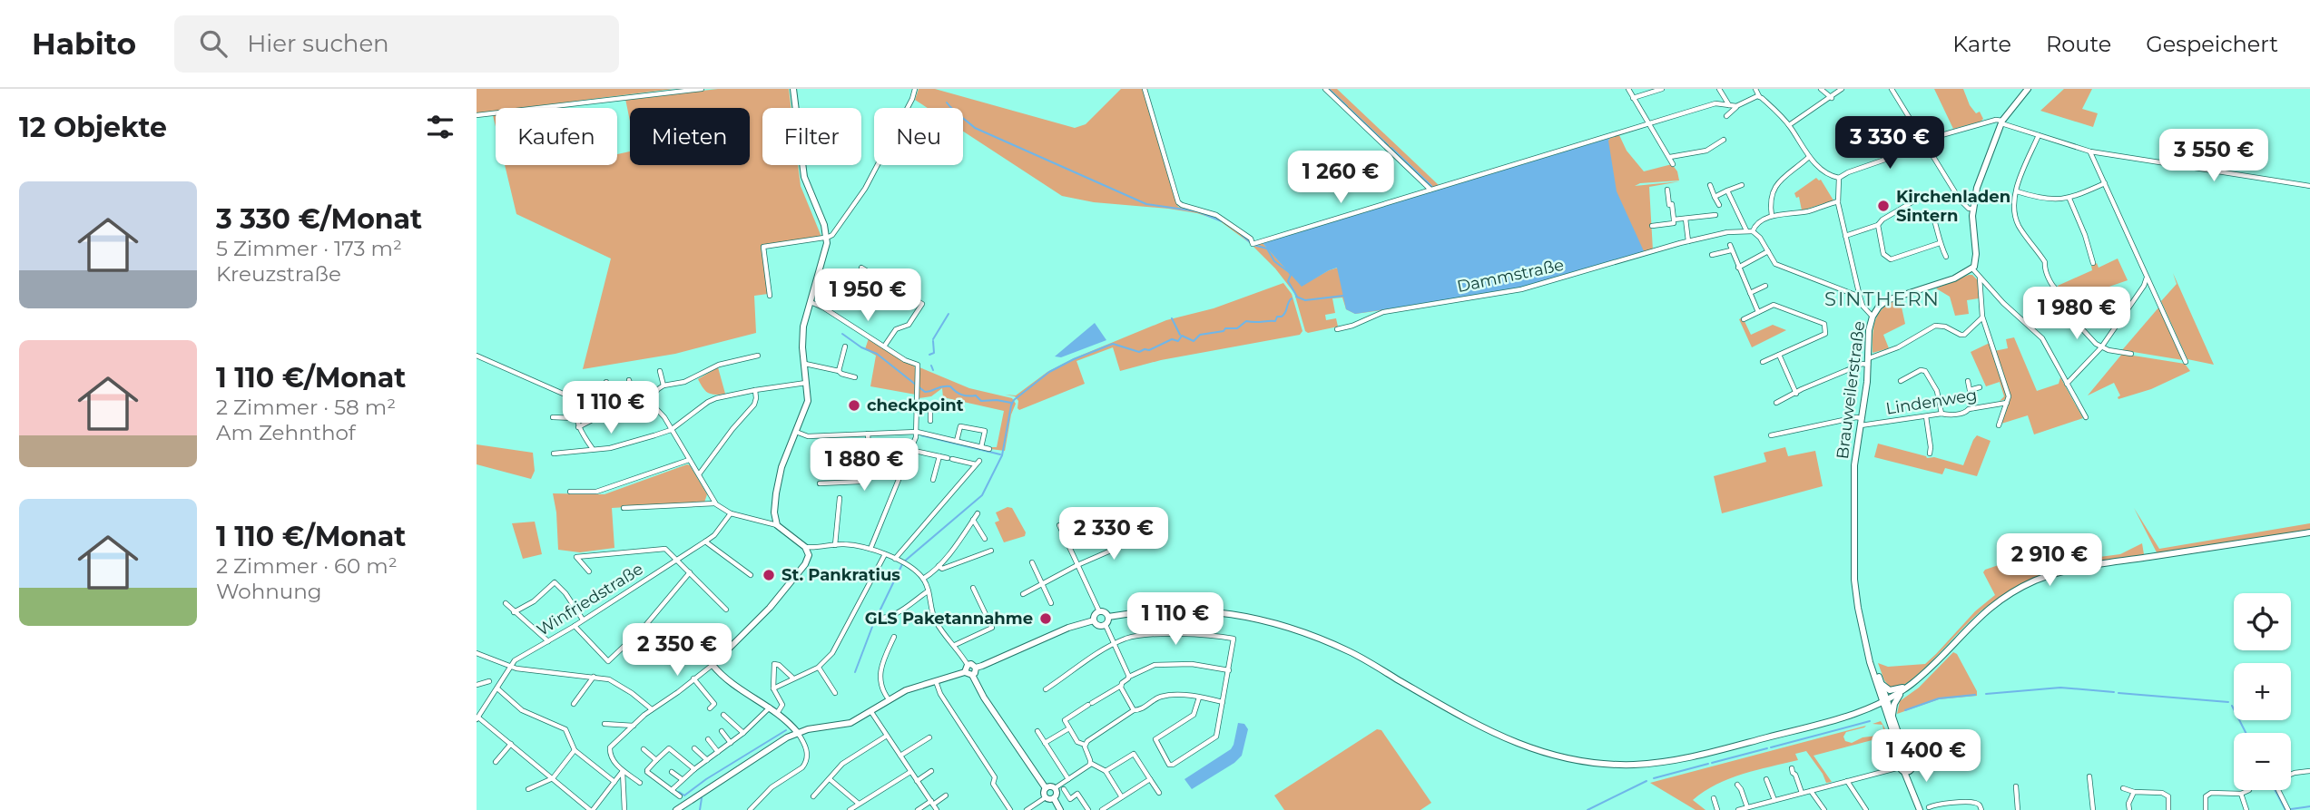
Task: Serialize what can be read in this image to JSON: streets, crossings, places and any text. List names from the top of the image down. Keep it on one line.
{"streets":{"main road":["Brauweilerstraße"],"street":["Dammstraße","Lindenweg","Winfriedstraße"]},"crossings":[["Brauweilerstraße","Lindenweg"]],"districts":["SINTHERN"],"places":["Kirchenladen Sintern","checkpoint","St. Pankratius","GLS Paketannahme"],"page":{"header":"Habito","search":"Hier suchen","nav":["Karte","Route","Gespeichert"],"heading":"12 Objekte","chip":["Kaufen","Mieten","Filter","Neu"],"price":["3 330 €","3 550 €","1 260 €","1 950 €","1 980 €","1 110 €","1 880 €","2 330 €","2 910 €","1 110 €","2 350 €","1 400 €"],"list":[{"name":"3 330 €/Monat","note":"5 Zimmer · 173 m² · Kreuzstraße"},{"name":"1 110 €/Monat","note":"2 Zimmer · 58 m² · Am Zehnthof"},{"name":"1 110 €/Monat","note":"2 Zimmer · 60 m² · Wohnung"}],"map_buttons":["+","−"]}}
